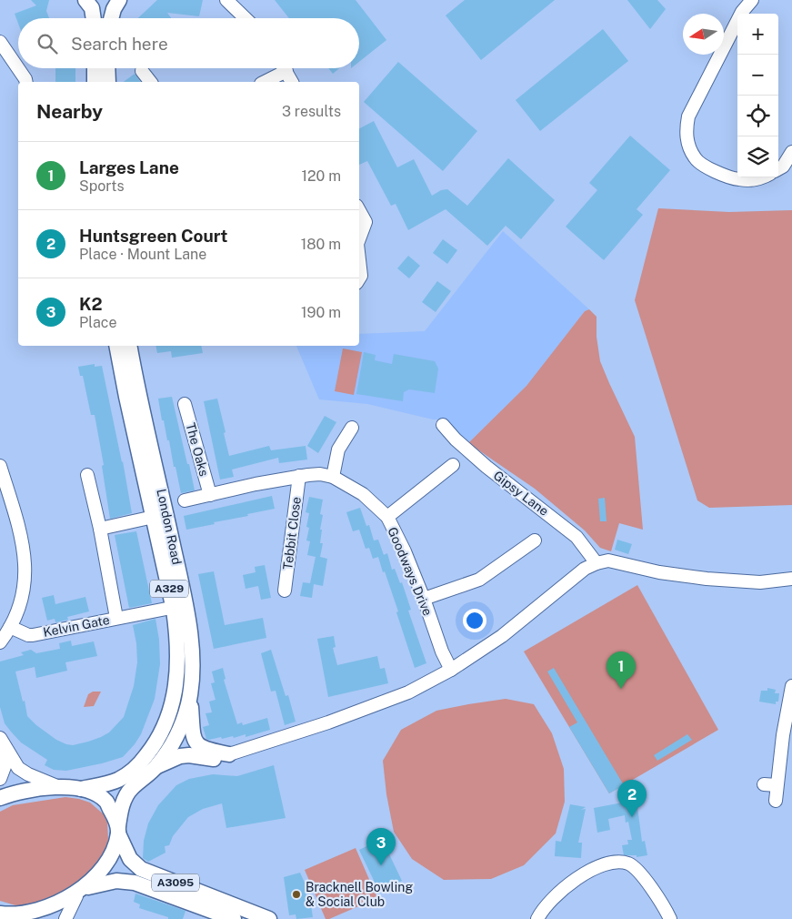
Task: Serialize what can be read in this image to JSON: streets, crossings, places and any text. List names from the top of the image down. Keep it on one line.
{"streets":{"main road":["London Road","A329","A3095"],"street":["The Oaks","Gipsy Lane","Tebbit Close","Goodways Drive","Kelvin Gate"]},"crossings":[["London Road","A329"],["London Road","A3095"],["Tebbit Close","Goodways Drive"],["A329","A3095"]],"places":["Bracknell Bowling & Social Club"],"north":"left","page":{"map_buttons":["+","−"],"search":"Search here","heading":["Nearby","3 results"],"list":[{"mark":"1","name":"Larges Lane","note":"Sports","value":"120 m"},{"mark":"2","name":"Huntsgreen Court","note":"Place · Mount Lane","value":"180 m"},{"mark":"3","name":"K2","note":"Place","value":"190 m"}],"pins":["1","2","3"]}}
